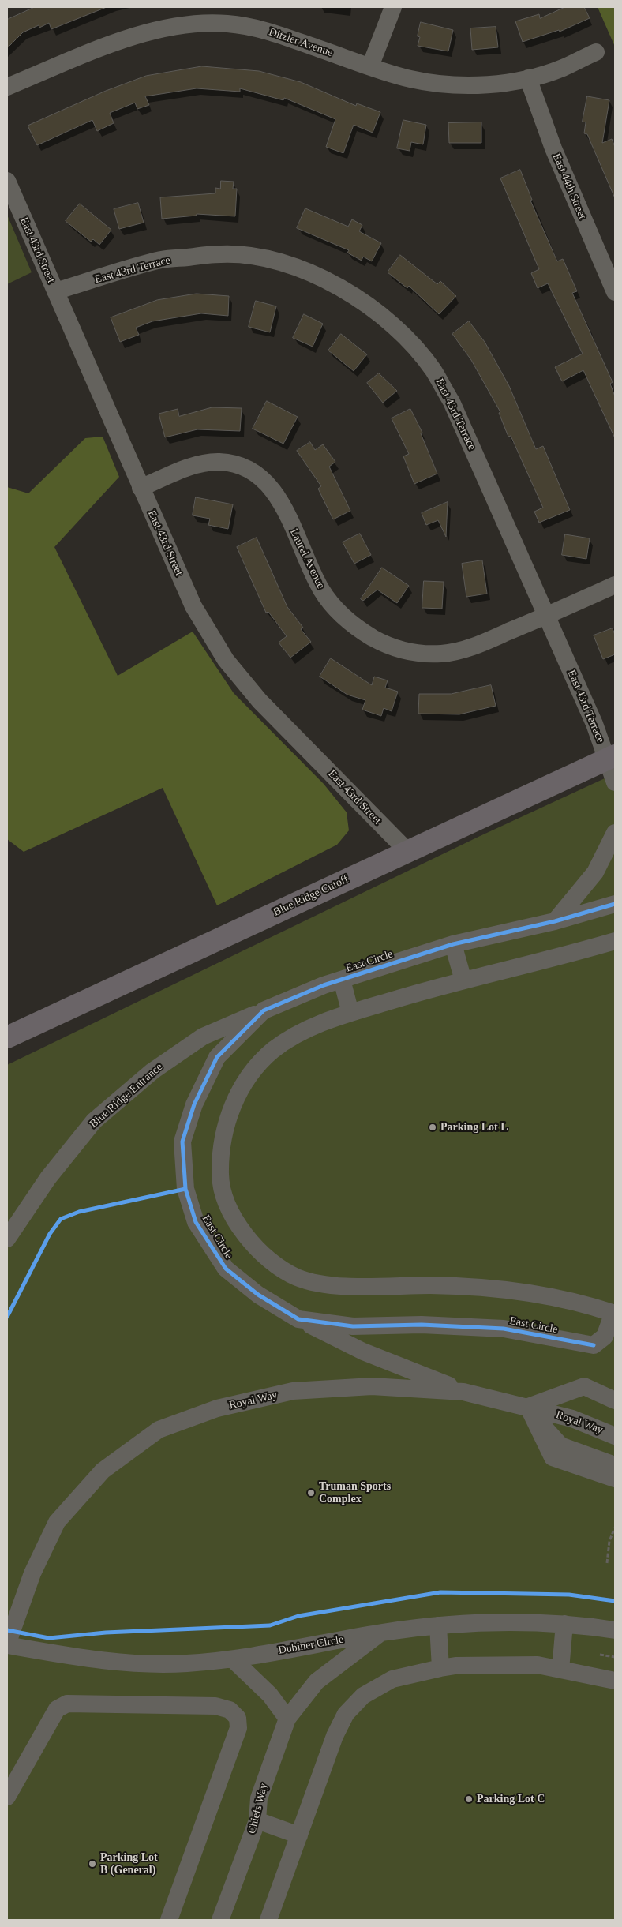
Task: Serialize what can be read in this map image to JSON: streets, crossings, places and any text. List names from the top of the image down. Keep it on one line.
{"streets":{"main road":["Blue Ridge Cutoff"],"street":["Ditzler Avenue","East 44th Street","East 43rd Street","East 43rd Terrace","Laurel Avenue","East Circle","Blue Ridge Entrance","Royal Way","Dubiner Circle","Chiefs Way"]},"crossings":[["Ditzler Avenue","East 44th Street"],["East 43rd Street","East 43rd Terrace"],["East 43rd Street","Laurel Avenue"],["East 43rd Street","Blue Ridge Cutoff"],["East 43rd Terrace","Laurel Avenue"],["East 43rd Terrace","Blue Ridge Cutoff"],["East Circle","Blue Ridge Entrance"],["East Circle","Royal Way"],["Royal Way","Dubiner Circle"],["Dubiner Circle","Chiefs Way"]],"places":["Parking Lot L","Truman Sports Complex","Parking Lot C","Parking Lot B (General)"]}
